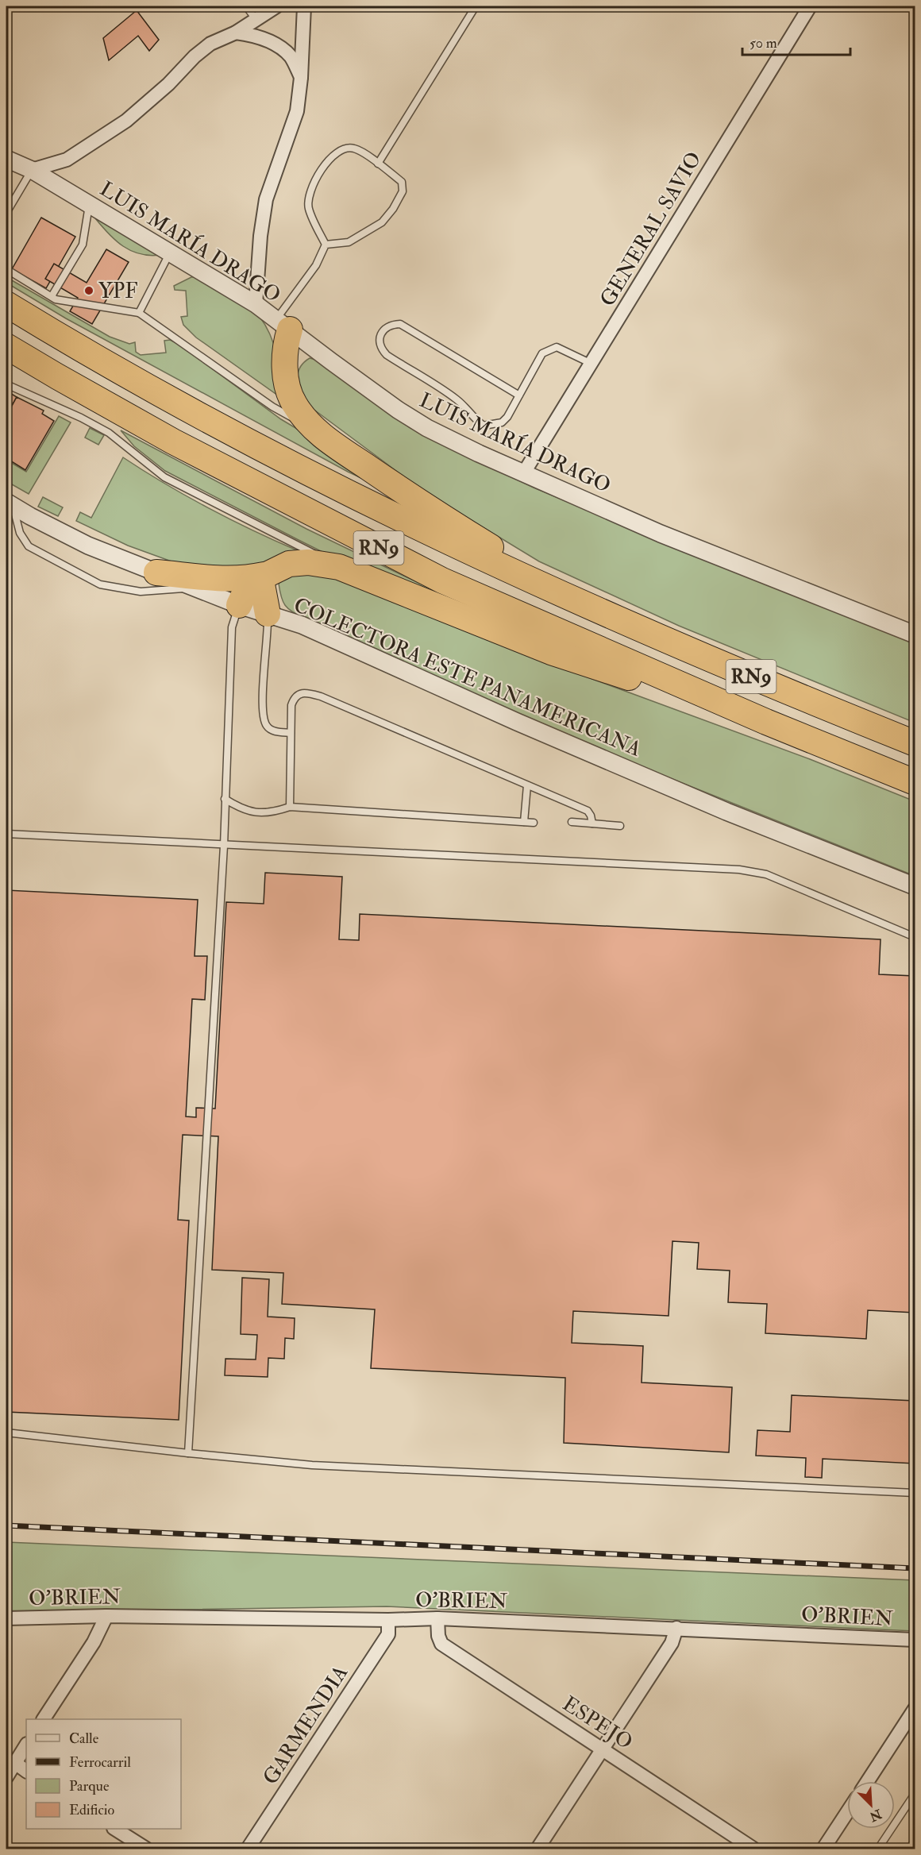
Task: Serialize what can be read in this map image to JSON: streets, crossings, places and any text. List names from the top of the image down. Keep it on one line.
{"streets":{"highway":["RN9"],"street":["GENERAL SAVIO","LUIS MARÍA DRAGO","COLECTORA ESTE PANAMERICANA","O'BRIEN","ESPEJO","GARMENDIA"]},"crossings":[["GENERAL SAVIO","LUIS MARÍA DRAGO"],["O'BRIEN","ESPEJO"],["O'BRIEN","GARMENDIA"]],"places":["YPF"],"legend":["Calle","Ferrocarril","Parque","Edificio"],"scale_bar":"50 m","north":"bottom right"}
